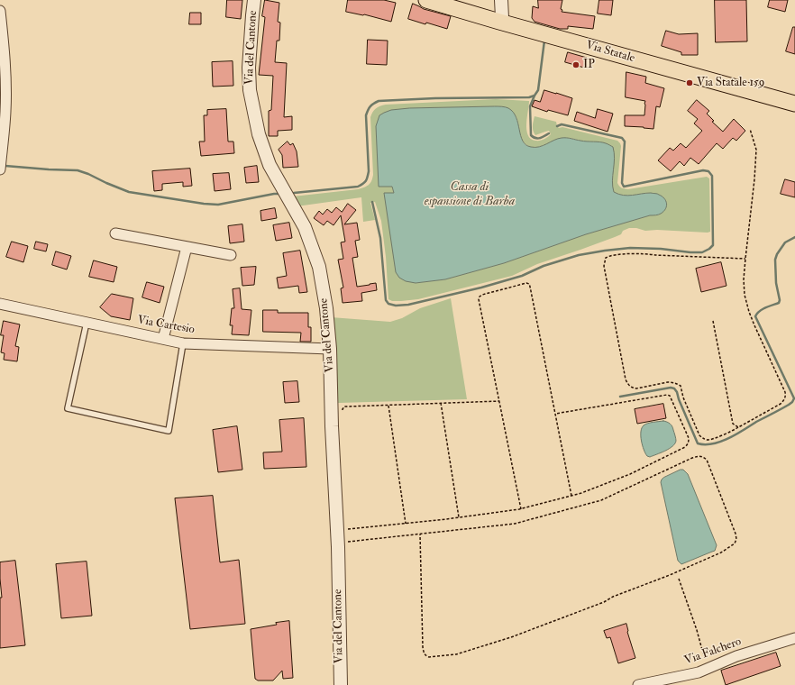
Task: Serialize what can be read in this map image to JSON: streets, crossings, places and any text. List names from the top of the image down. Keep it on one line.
{"streets":{"main road":["Via Statale"],"street":["Via del Cantone","Via Cartesio","Via Falchero"]},"crossings":[["Via del Cantone","Via Cartesio"]],"water":["Cassa di espansione di Barba"],"places":["IP","Via Statale 159"]}
